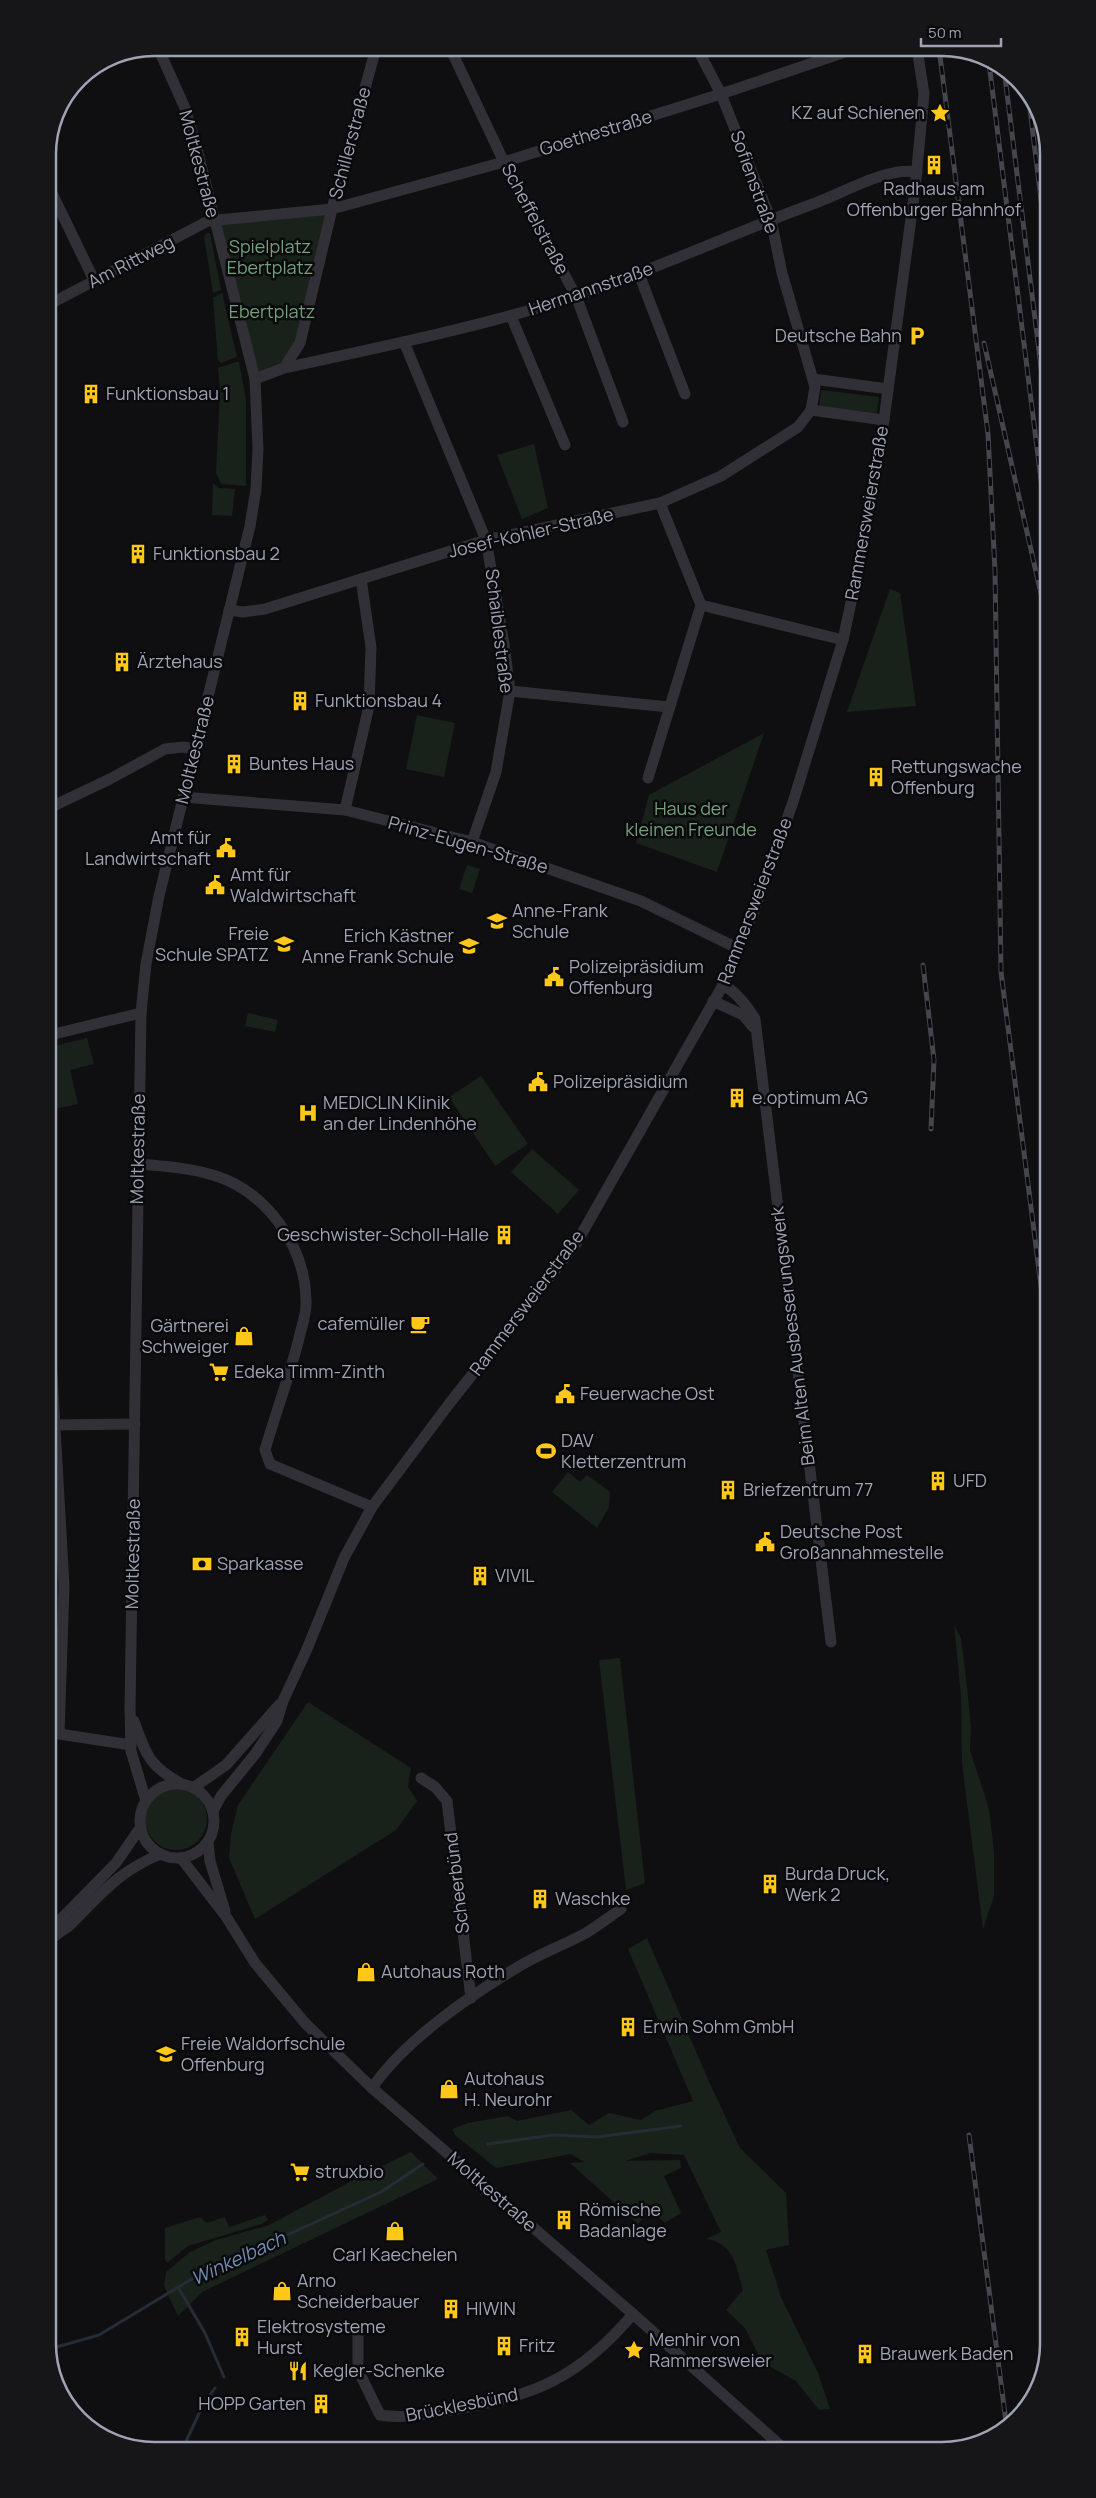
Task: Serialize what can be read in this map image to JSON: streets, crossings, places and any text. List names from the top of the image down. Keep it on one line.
{"streets":{"street":["Goethestraße","Schillerstraße","Moltkestraße","Sofienstraße","Scheffelstraße","Am Rittweg","Hermannstraße","Rammersweierstraße","Josef-Kohler-Straße","Schaiblestraße","Prinz-Eugen-Straße","Beim Alten Ausbesserungswerk","Scheerbünd","Brücklesbünd"]},"crossings":[["Goethestraße","Schillerstraße"],["Goethestraße","Sofienstraße"],["Goethestraße","Scheffelstraße"],["Moltkestraße","Am Rittweg"],["Moltkestraße","Hermannstraße"],["Moltkestraße","Rammersweierstraße"],["Moltkestraße","Josef-Kohler-Straße"],["Moltkestraße","Prinz-Eugen-Straße"],["Moltkestraße","Brücklesbünd"],["Sofienstraße","Hermannstraße"],["Sofienstraße","Josef-Kohler-Straße"],["Scheffelstraße","Hermannstraße"],["Hermannstraße","Rammersweierstraße"],["Hermannstraße","Schaiblestraße"],["Rammersweierstraße","Prinz-Eugen-Straße"],["Rammersweierstraße","Beim Alten Ausbesserungswerk"],["Josef-Kohler-Straße","Schaiblestraße"],["Schaiblestraße","Prinz-Eugen-Straße"]],"water":["Winkelbach"],"parks":["Spielplatz Ebertplatz","Ebertplatz","Haus der kleinen Freunde"],"places":{"place":["KZ auf Schienen","Menhir von Rammersweier"],"building":["Radhaus am Offenburger Bahnhof","Funktionsbau 1","Funktionsbau 2","Ärztehaus","Funktionsbau 4","Buntes Haus","Rettungswache Offenburg","e.optimum AG","Geschwister-Scholl-Halle","UFD","Briefzentrum 77","VIVIL","Burda Druck, Werk 2","Waschke","Erwin Sohm GmbH","Römische Badanlage","HIWIN","Elektrosysteme Hurst","Fritz","Brauwerk Baden","HOPP Garten"],"parking":["Deutsche Bahn"],"public building":["Amt für Landwirtschaft","Amt für Waldwirtschaft","Polizeipräsidium Offenburg","Polizeipräsidium","Feuerwache Ost","Deutsche Post Großannahmestelle"],"school or university":["Anne-Frank Schule","Freie Schule SPATZ","Erich Kästner Anne Frank Schule","Freie Waldorfschule Offenburg"],"hospital":["MEDICLIN Klinik an der Lindenhöhe"],"cafe":["cafemüller"],"shop":["Gärtnerei Schweiger","Autohaus Roth","Autohaus H. Neurohr","Carl Kaechelen","Arno Scheiderbauer"],"supermarket":["Edeka Timm-Zinth","struxbio"],"sports":["DAV Kletterzentrum"],"bank":["Sparkasse"],"restaurant":["Kegler-Schenke"]},"scale_bar":"50 m"}
